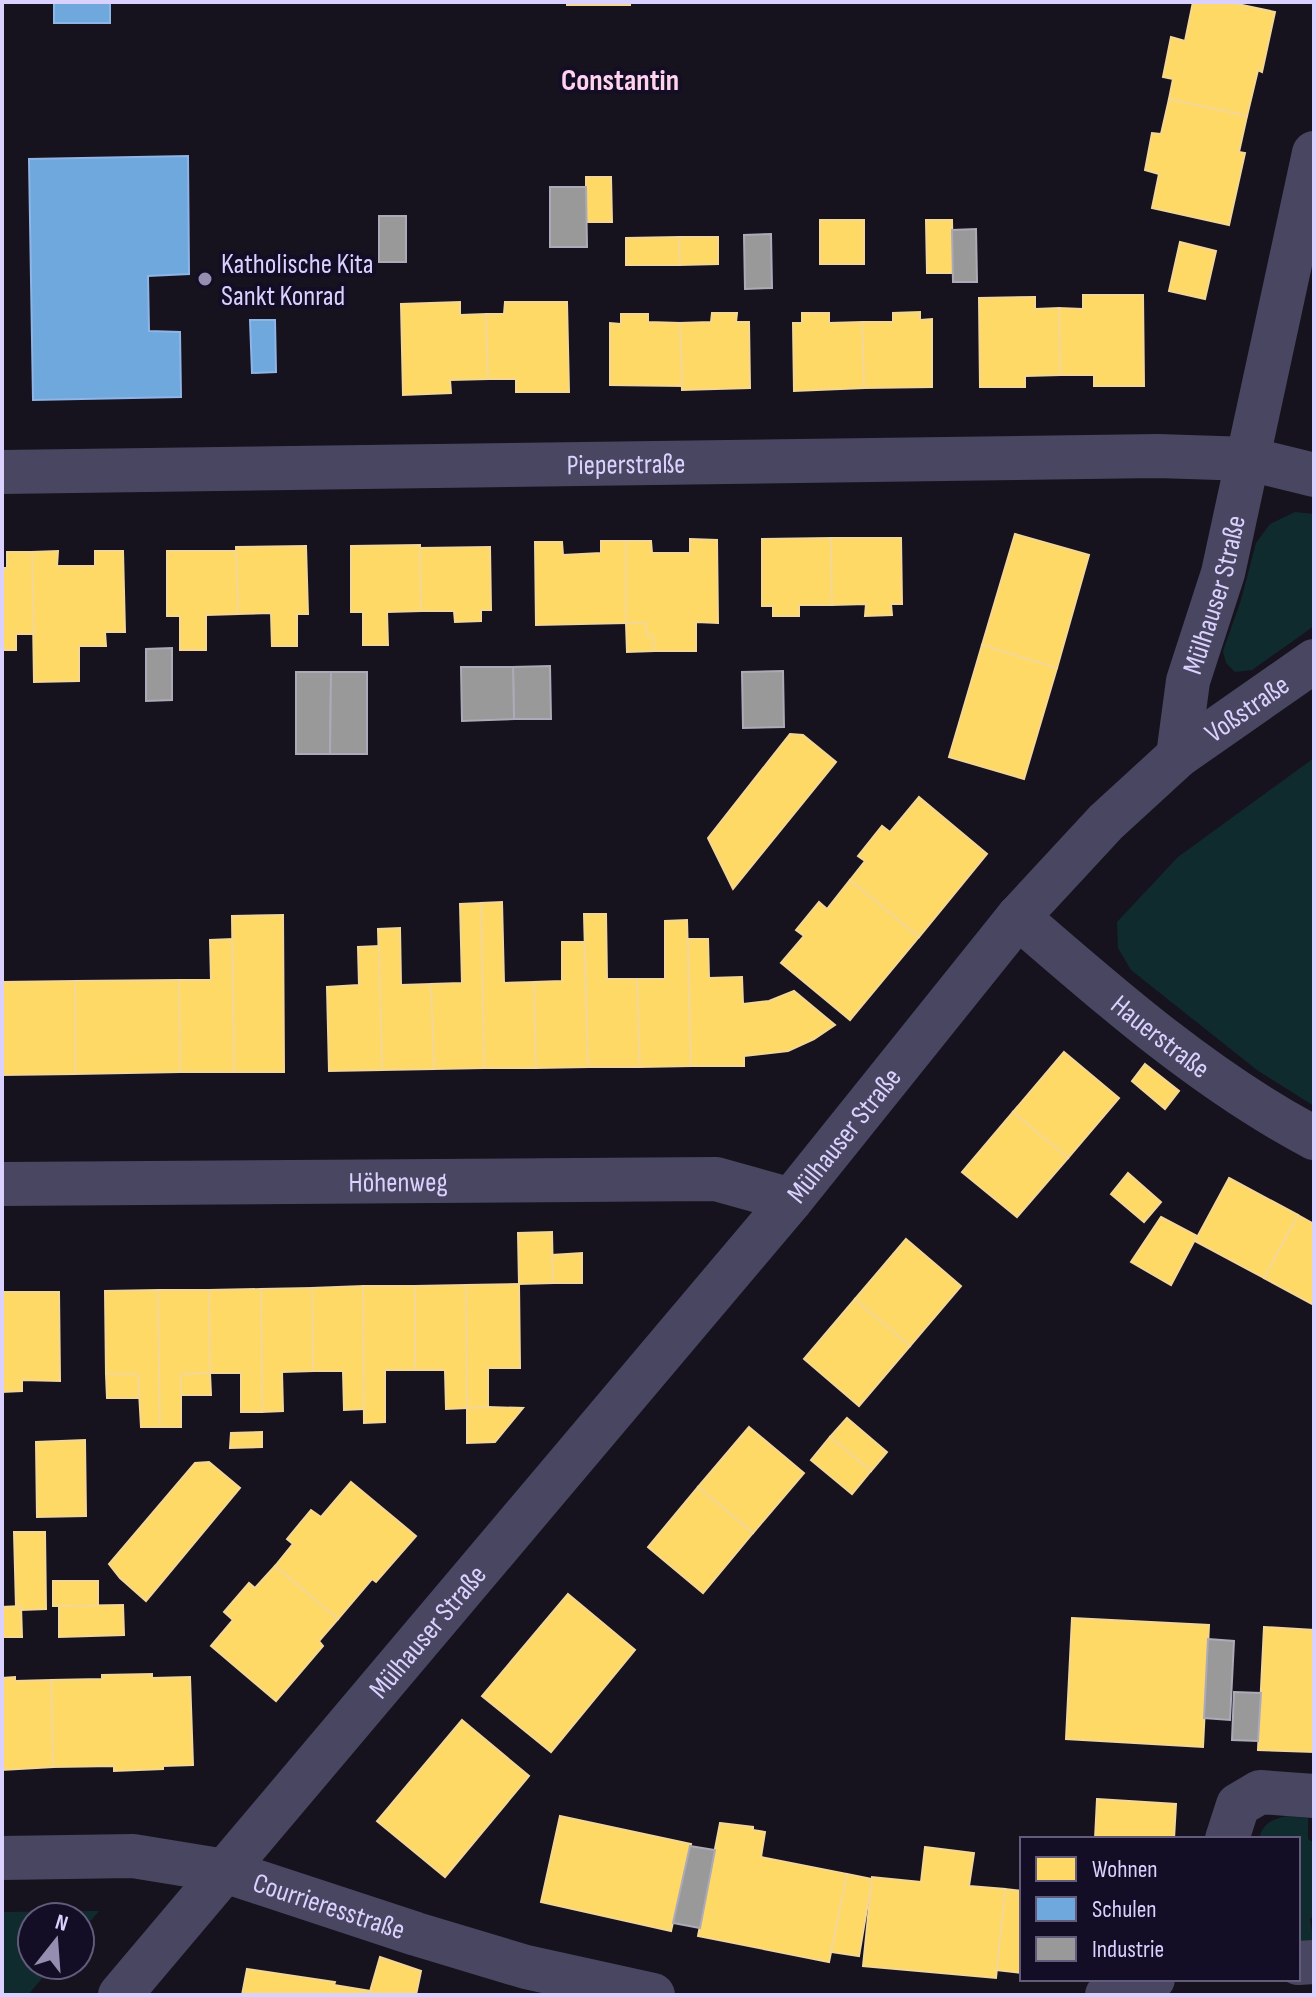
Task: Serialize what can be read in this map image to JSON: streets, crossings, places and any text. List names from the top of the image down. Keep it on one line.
{"streets":{"street":["Pieperstraße","Mülhauser Straße","Voßstraße","Hauerstraße","Höhenweg","Courrieresstraße"]},"crossings":[["Pieperstraße","Mülhauser Straße"],["Mülhauser Straße","Voßstraße"],["Mülhauser Straße","Hauerstraße"],["Mülhauser Straße","Höhenweg"],["Mülhauser Straße","Courrieresstraße"]],"districts":["Constantin"],"places":["Katholische Kita Sankt Konrad"],"legend":["Wohnen","Schulen","Industrie"],"north":"top"}
